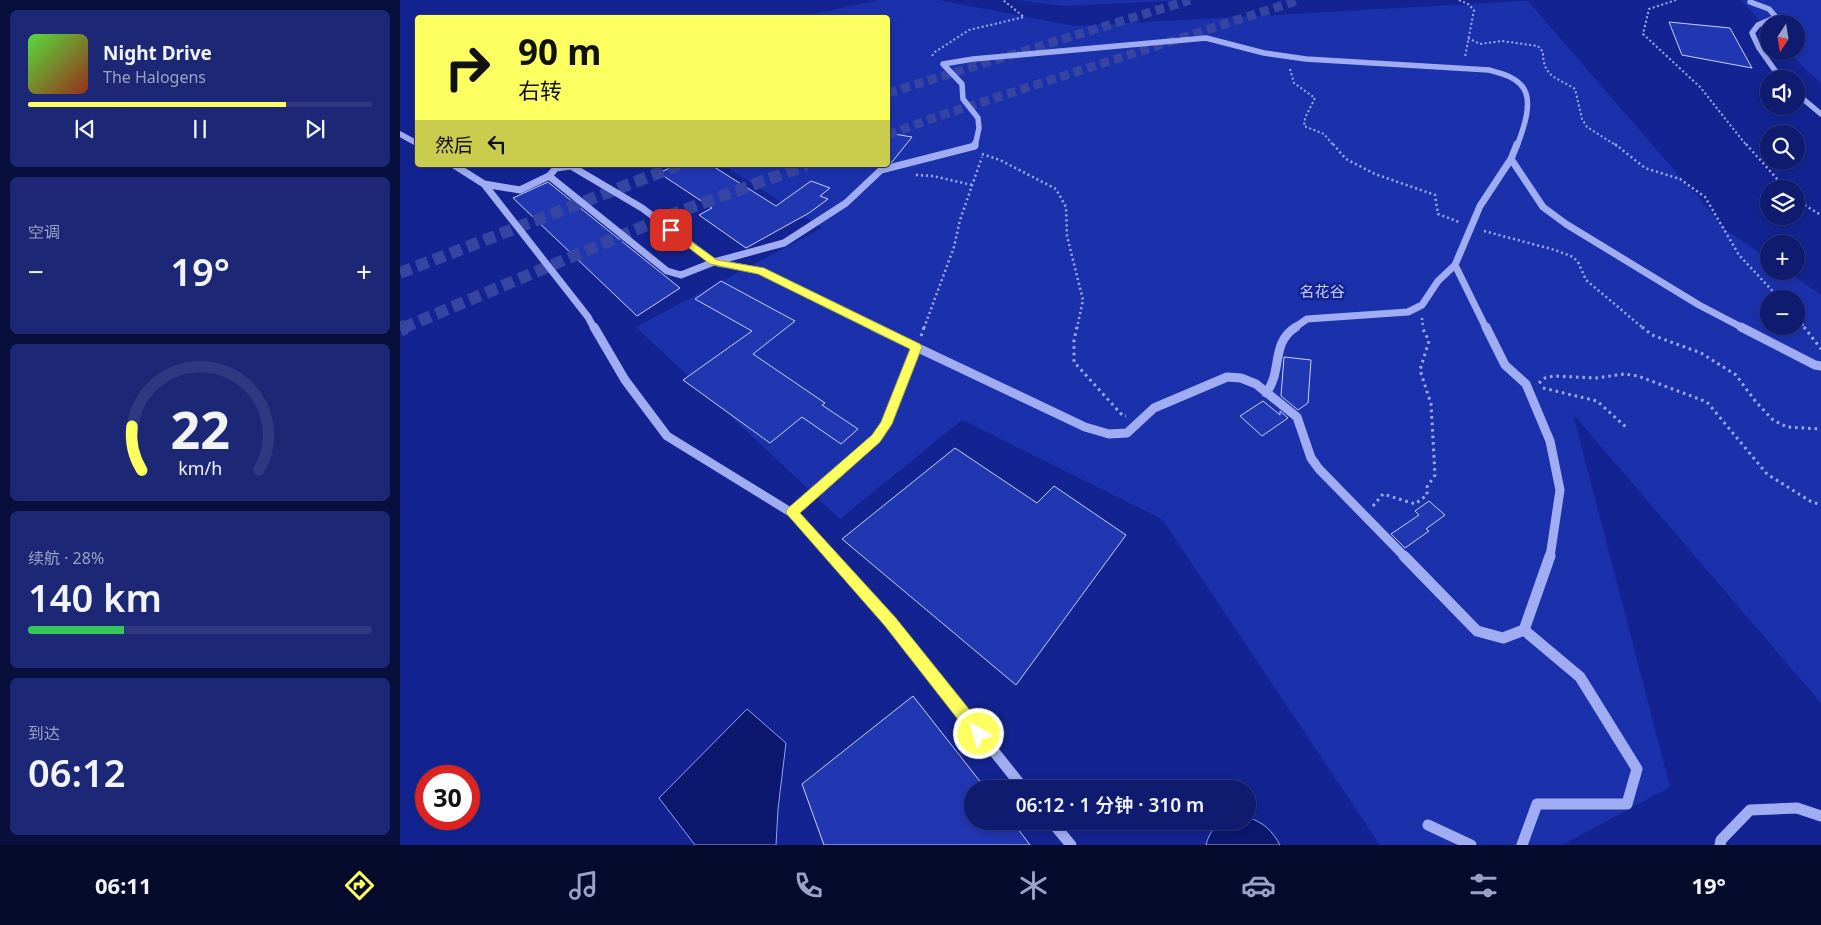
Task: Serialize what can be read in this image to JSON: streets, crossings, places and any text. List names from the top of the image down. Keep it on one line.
{"parks":["名花谷"],"north":"bottom","page":{"map_buttons":["+","−"],"turn":["90 m","右转"],"song":["Night Drive","The Halogens"],"then":"然后","tile":["空调",["续航 · 28%","140 km"],["到达","06:12"]],"heat":["−","19°","+"],"limit":"30","trip":"06:12 · 1 分钟 · 310 m","tabs":["06:11","19°"],"gauge":["22","km/h"]}}
